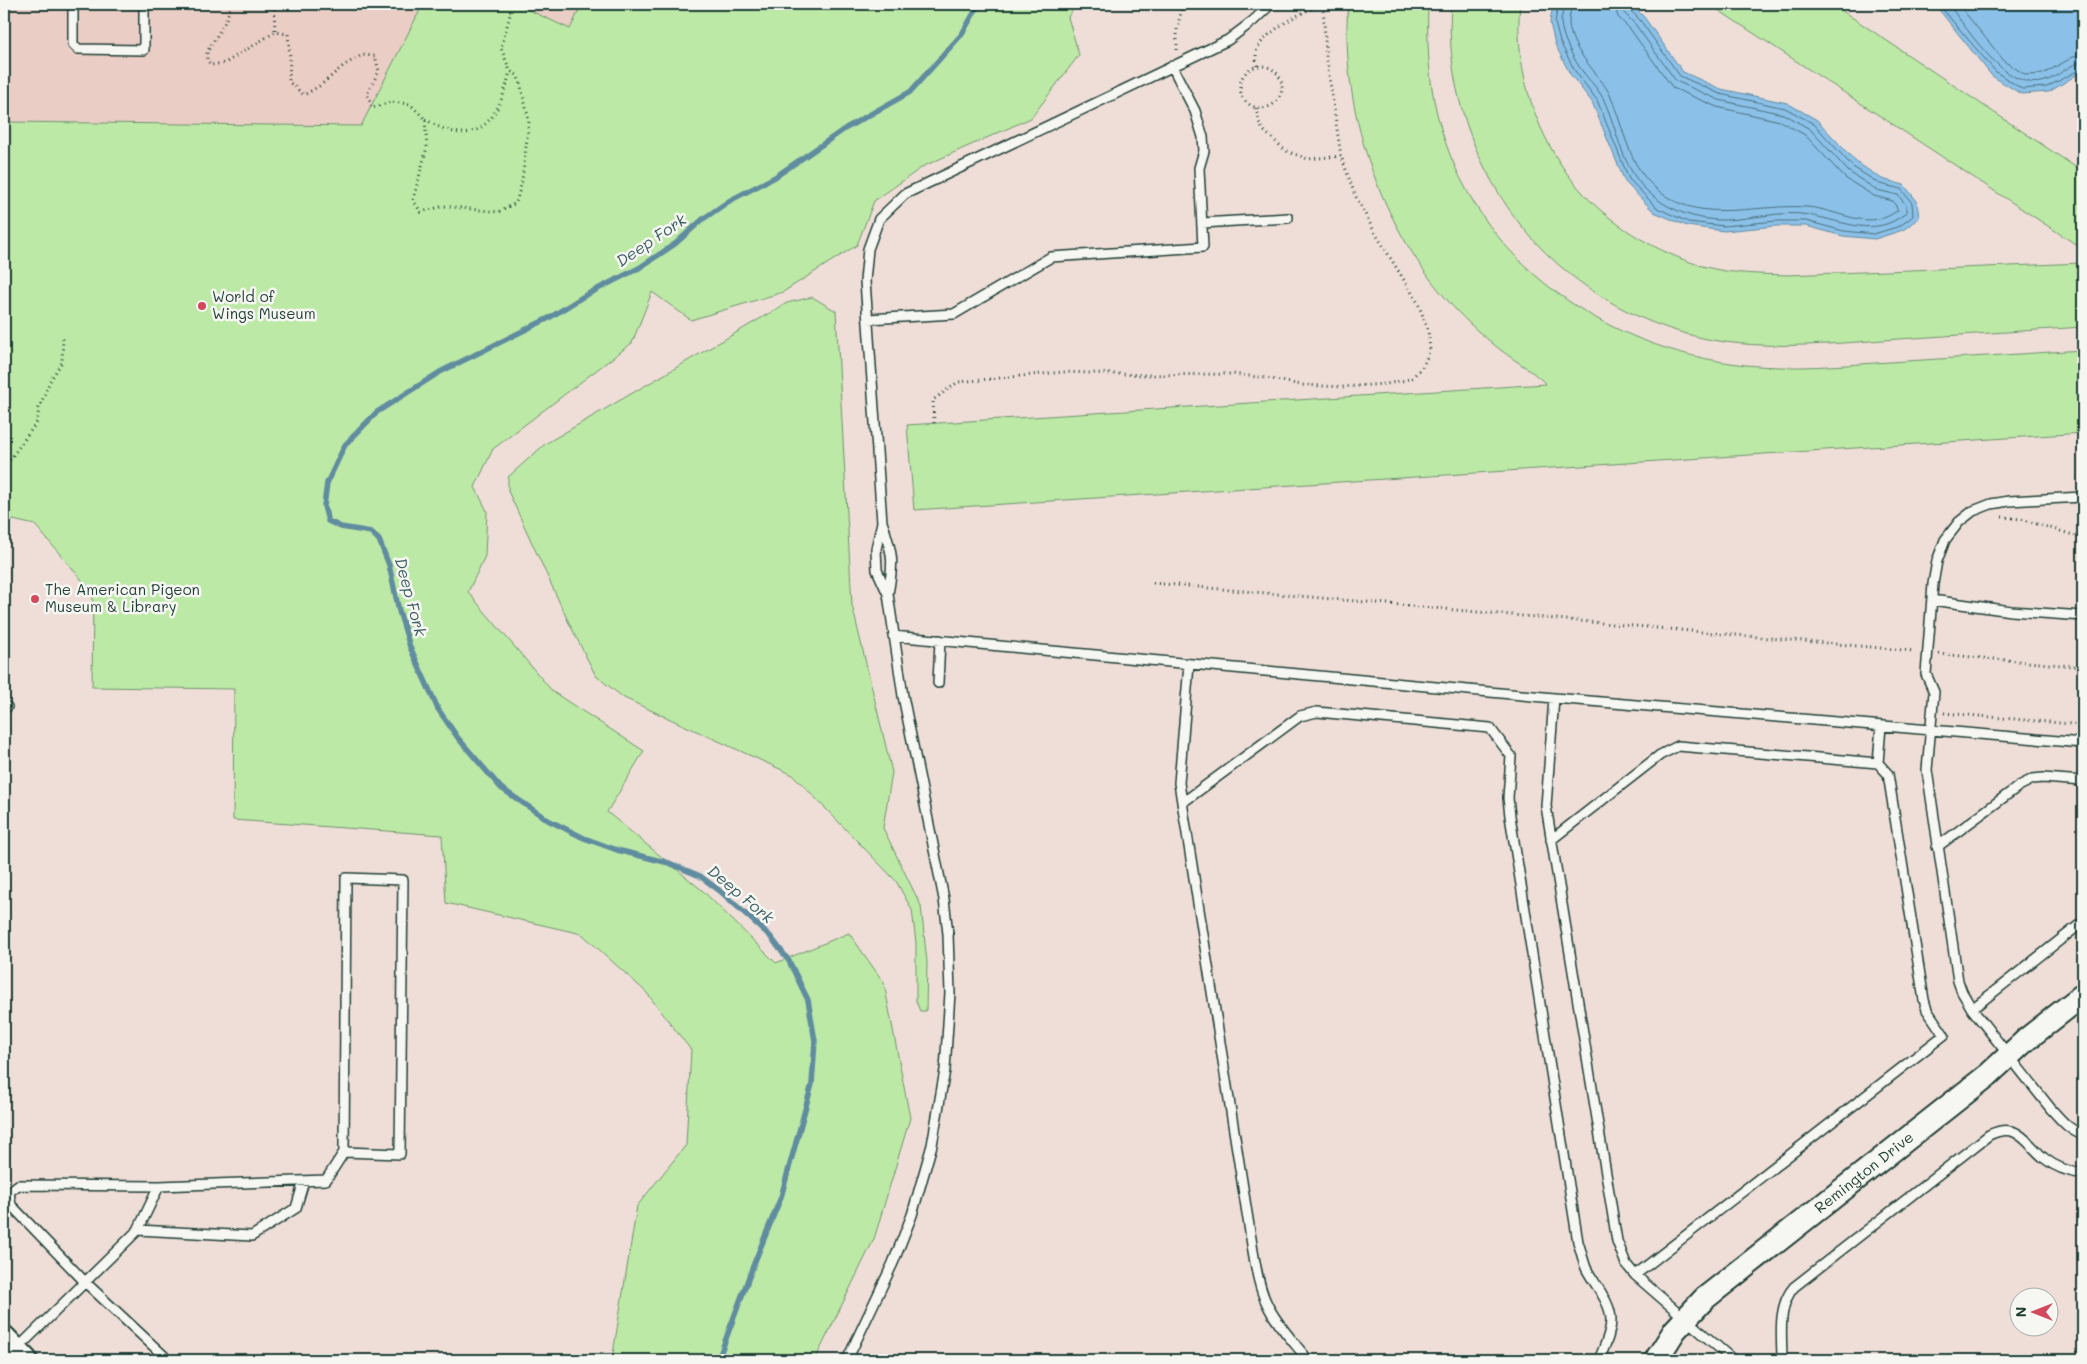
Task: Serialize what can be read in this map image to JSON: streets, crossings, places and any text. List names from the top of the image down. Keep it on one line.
{"streets":{"street":["Remington Drive"]},"water":["Deep Fork"],"places":["World of Wings Museum","The American Pigeon Museum & Library"],"north":"left"}
